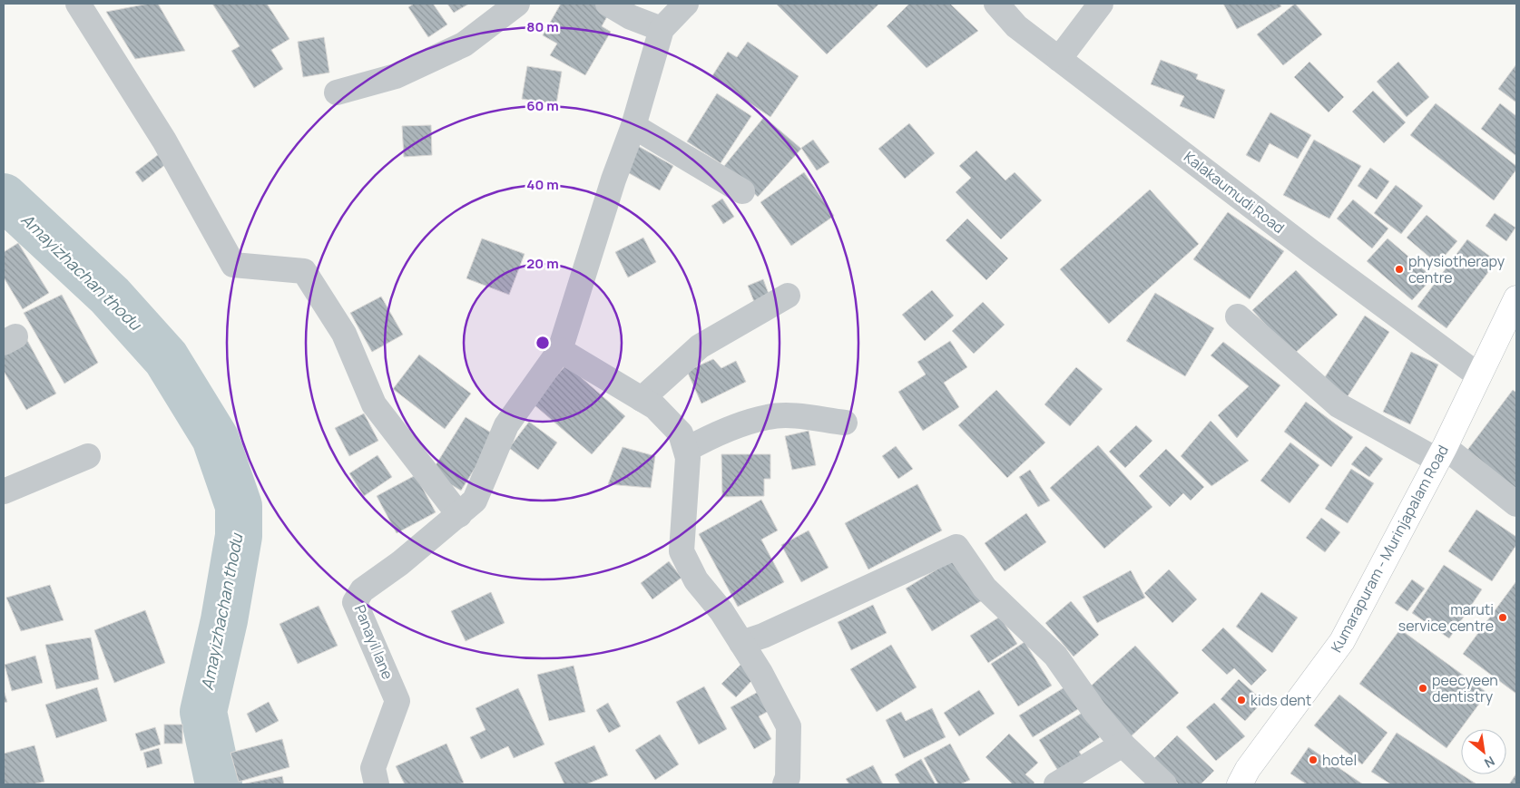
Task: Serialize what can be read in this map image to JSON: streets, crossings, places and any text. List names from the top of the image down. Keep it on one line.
{"streets":{"main road":["Kumarapuram - Murinjapalam Road"],"street":["Kalakaumudi Road","Panayil lane"]},"crossings":[["Kalakaumudi Road","Kumarapuram - Murinjapalam Road"]],"water":["Amayizhachan thodu"],"places":["physiotherapy centre","maruti service centre","peecyeen dentistry","kids dent","hotel"],"north":"bottom right","rings":["80 m","60 m","40 m","20 m"]}
